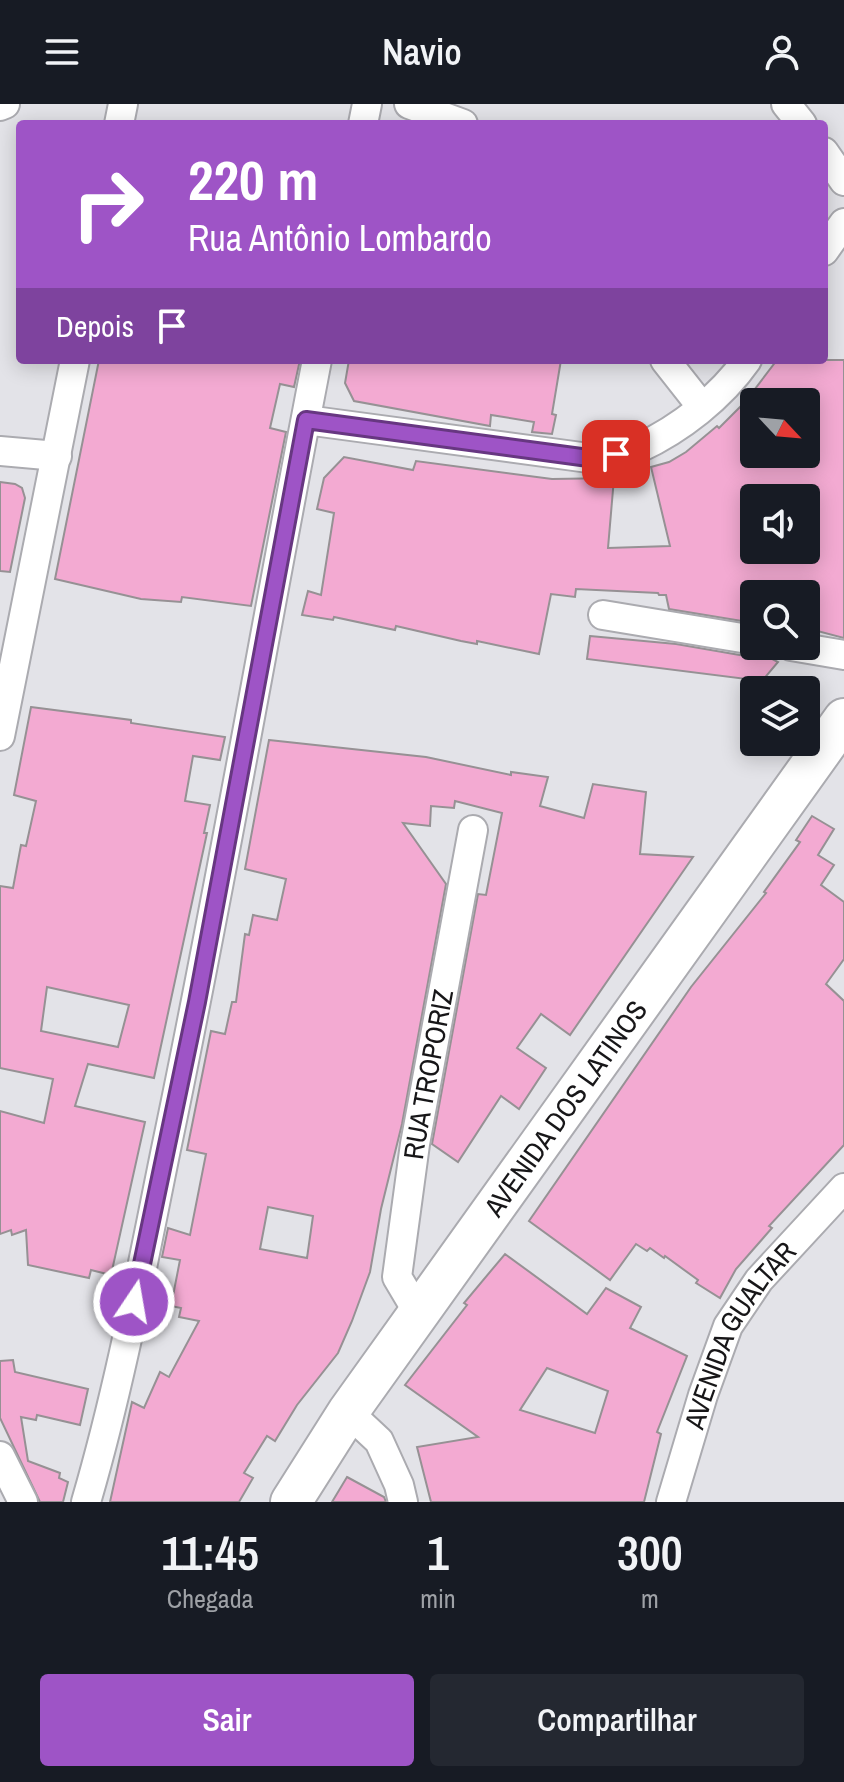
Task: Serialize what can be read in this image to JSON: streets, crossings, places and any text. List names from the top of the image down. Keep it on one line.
{"streets":{"main road":["AVENIDA DOS LATINOS"],"street":["RUA TROPORIZ","AVENIDA GUALTAR"]},"crossings":[["RUA TROPORIZ","AVENIDA DOS LATINOS"]],"north":"bottom right","page":{"header":"Navio","turn":["220 m","Rua Antônio Lombardo"],"then":"Depois","eta":["11:45","Chegada","1","min","300","m"],"buttons":["Sair","Compartilhar"]}}
